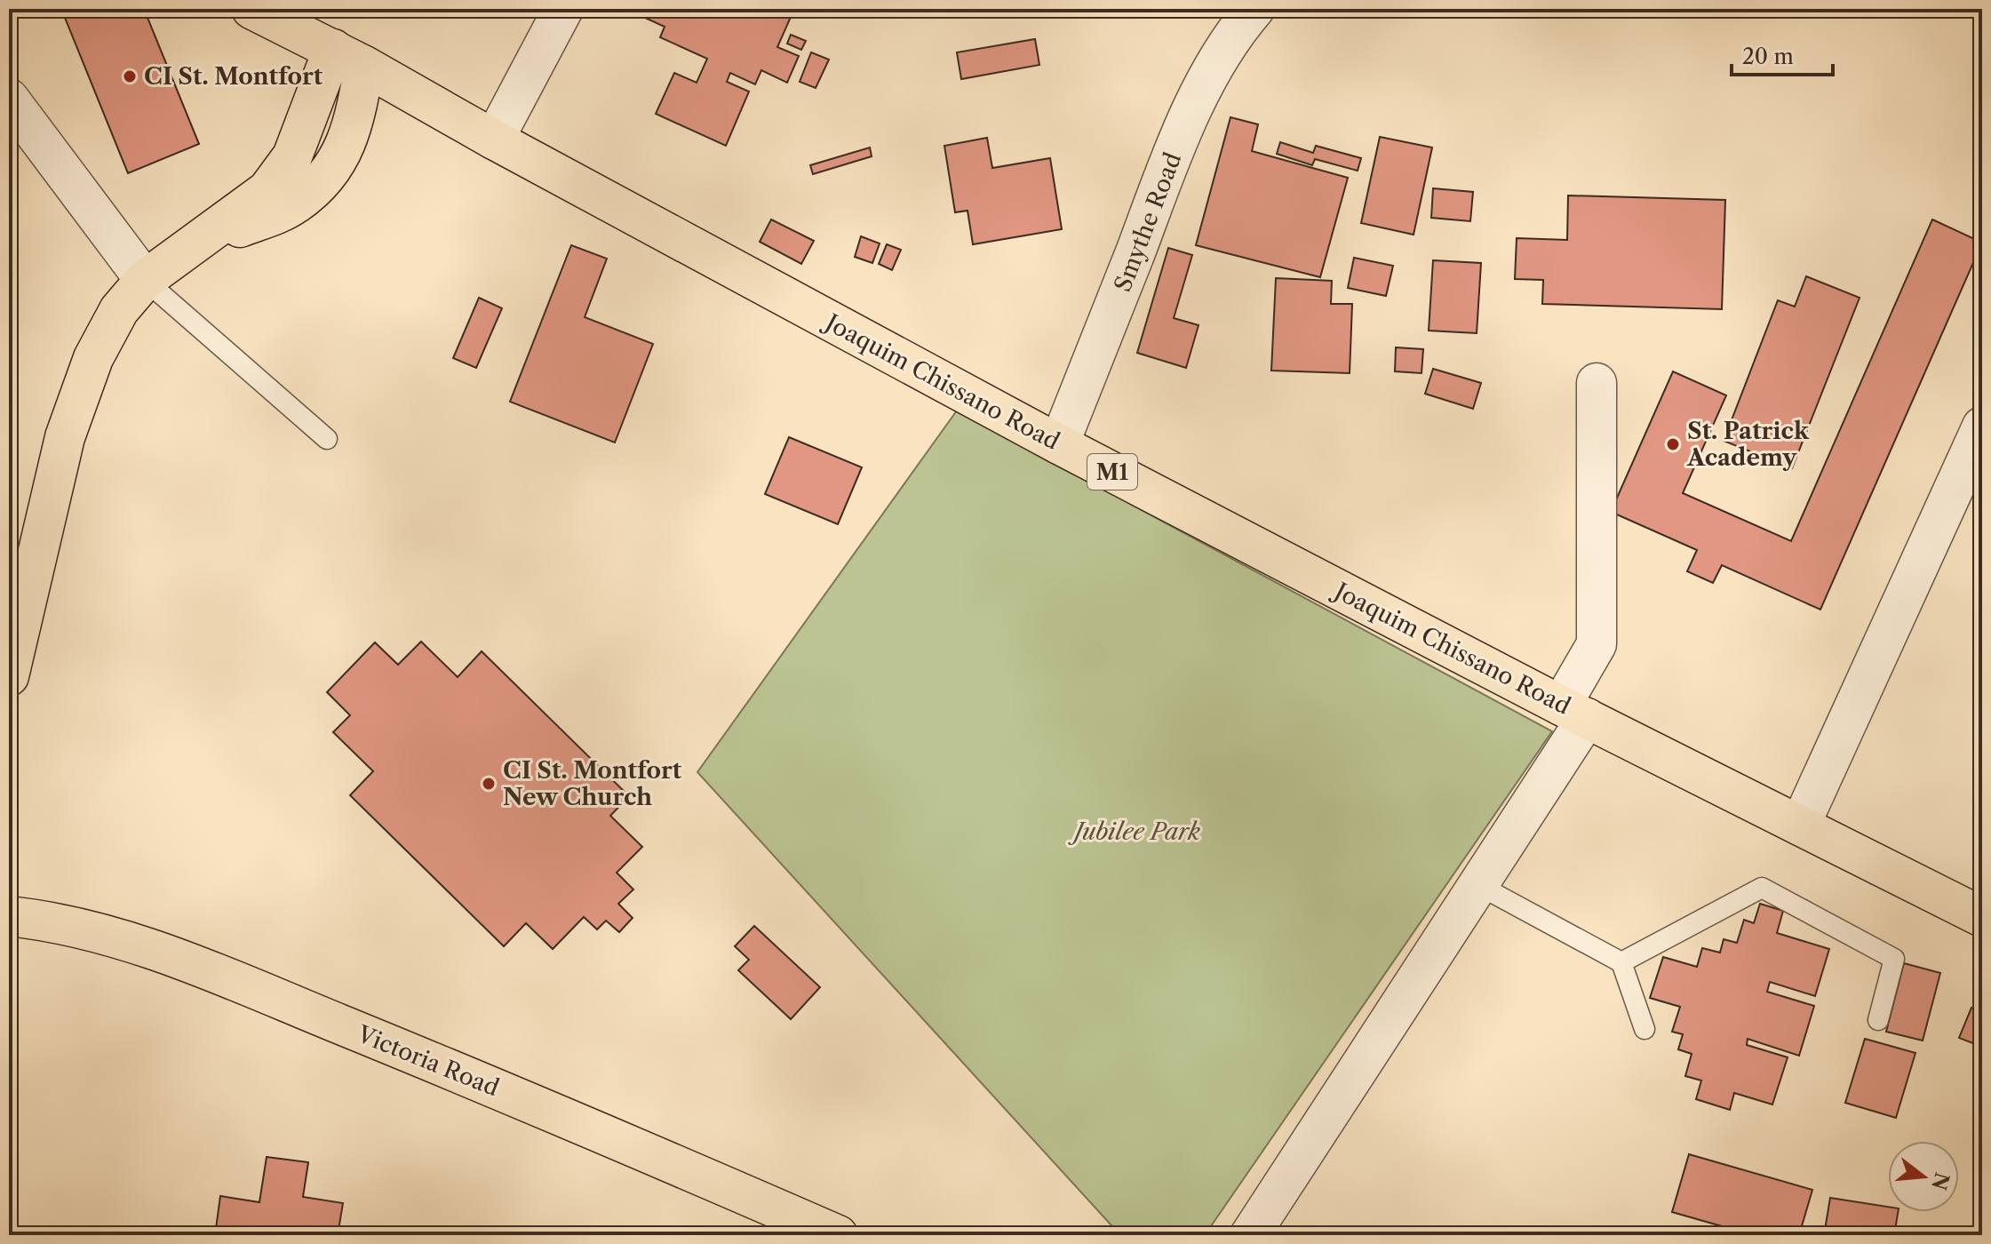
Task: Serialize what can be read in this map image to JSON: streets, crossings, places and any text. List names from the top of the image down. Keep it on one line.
{"streets":{"main road":["Joaquim Chissano Road","M1","Victoria Road"],"street":["Smythe Road"]},"crossings":[["Smythe Road","Joaquim Chissano Road"]],"parks":["Jubilee Park"],"places":["CI St. Montfort","St. Patrick Academy","CI St. Montfort New Church"],"scale_bar":"20 m","north":"right"}
